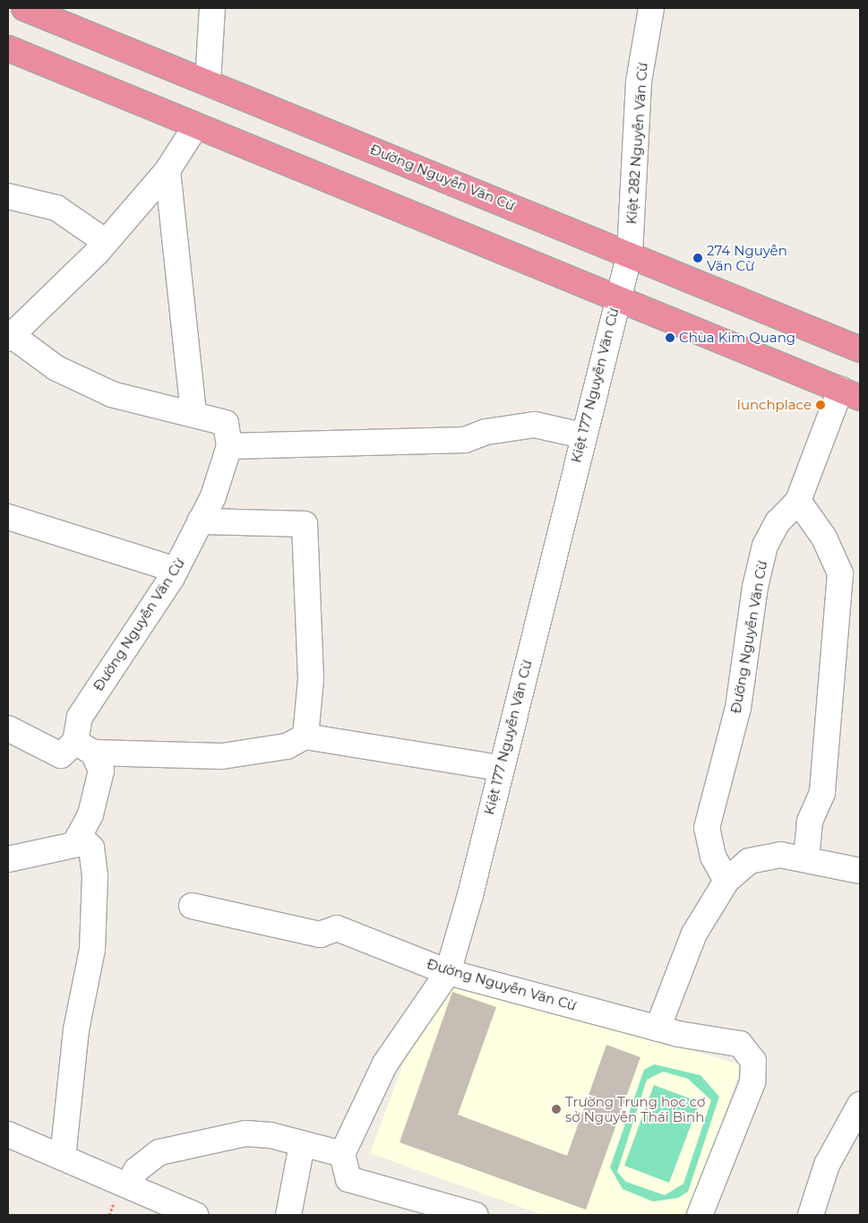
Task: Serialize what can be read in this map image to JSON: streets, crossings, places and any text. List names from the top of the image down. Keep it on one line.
{"streets":{"highway":["Đường Nguyễn Văn Cừ"],"street":["Kiệt 282 Nguyễn Văn Cừ","Kiệt 177 Nguyễn Văn Cừ"]},"crossings":[["Kiệt 282 Nguyễn Văn Cừ","Đường Nguyễn Văn Cừ"],["Kiệt 282 Nguyễn Văn Cừ","Kiệt 177 Nguyễn Văn Cừ"],["Đường Nguyễn Văn Cừ","Kiệt 177 Nguyễn Văn Cừ"]],"places":["274 Nguyễn Văn Cừ","Chùa Kim Quang","lunchplace","Trường Trung học cơ sở Nguyễn Thái Bình"]}
